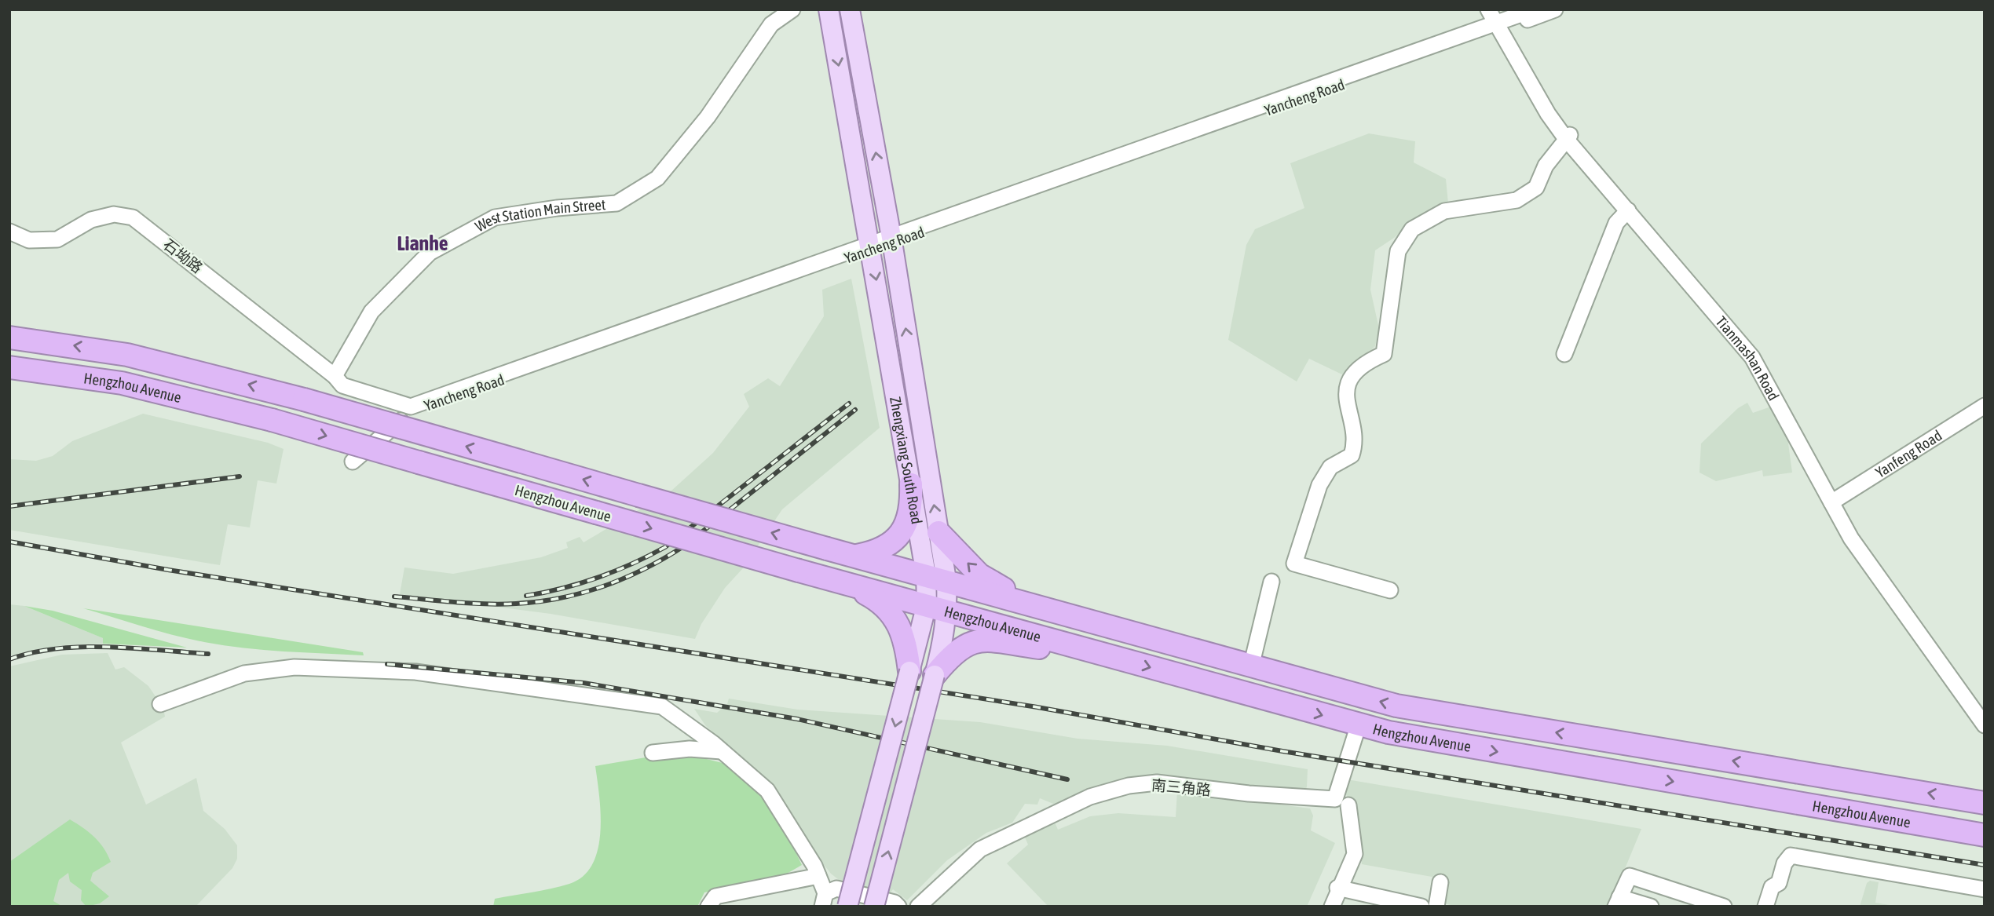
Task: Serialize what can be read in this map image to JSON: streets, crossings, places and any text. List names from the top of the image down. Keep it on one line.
{"streets":{"highway":["Hengzhou Avenue"],"main road":["Zhengxiang South Road"],"street":["Yancheng Road","West Station Main Street","石坳路","Tianmashan Road","Yanfeng Road","南三角路"]},"crossings":[["Yancheng Road","West Station Main Street"],["Yancheng Road","石坳路"],["Yancheng Road","Tianmashan Road"],["Yancheng Road","Zhengxiang South Road"],["West Station Main Street","石坳路"],["Tianmashan Road","Yanfeng Road"],["Hengzhou Avenue","Zhengxiang South Road"],["Hengzhou Avenue","南三角路"]],"districts":["Lianhe"]}
